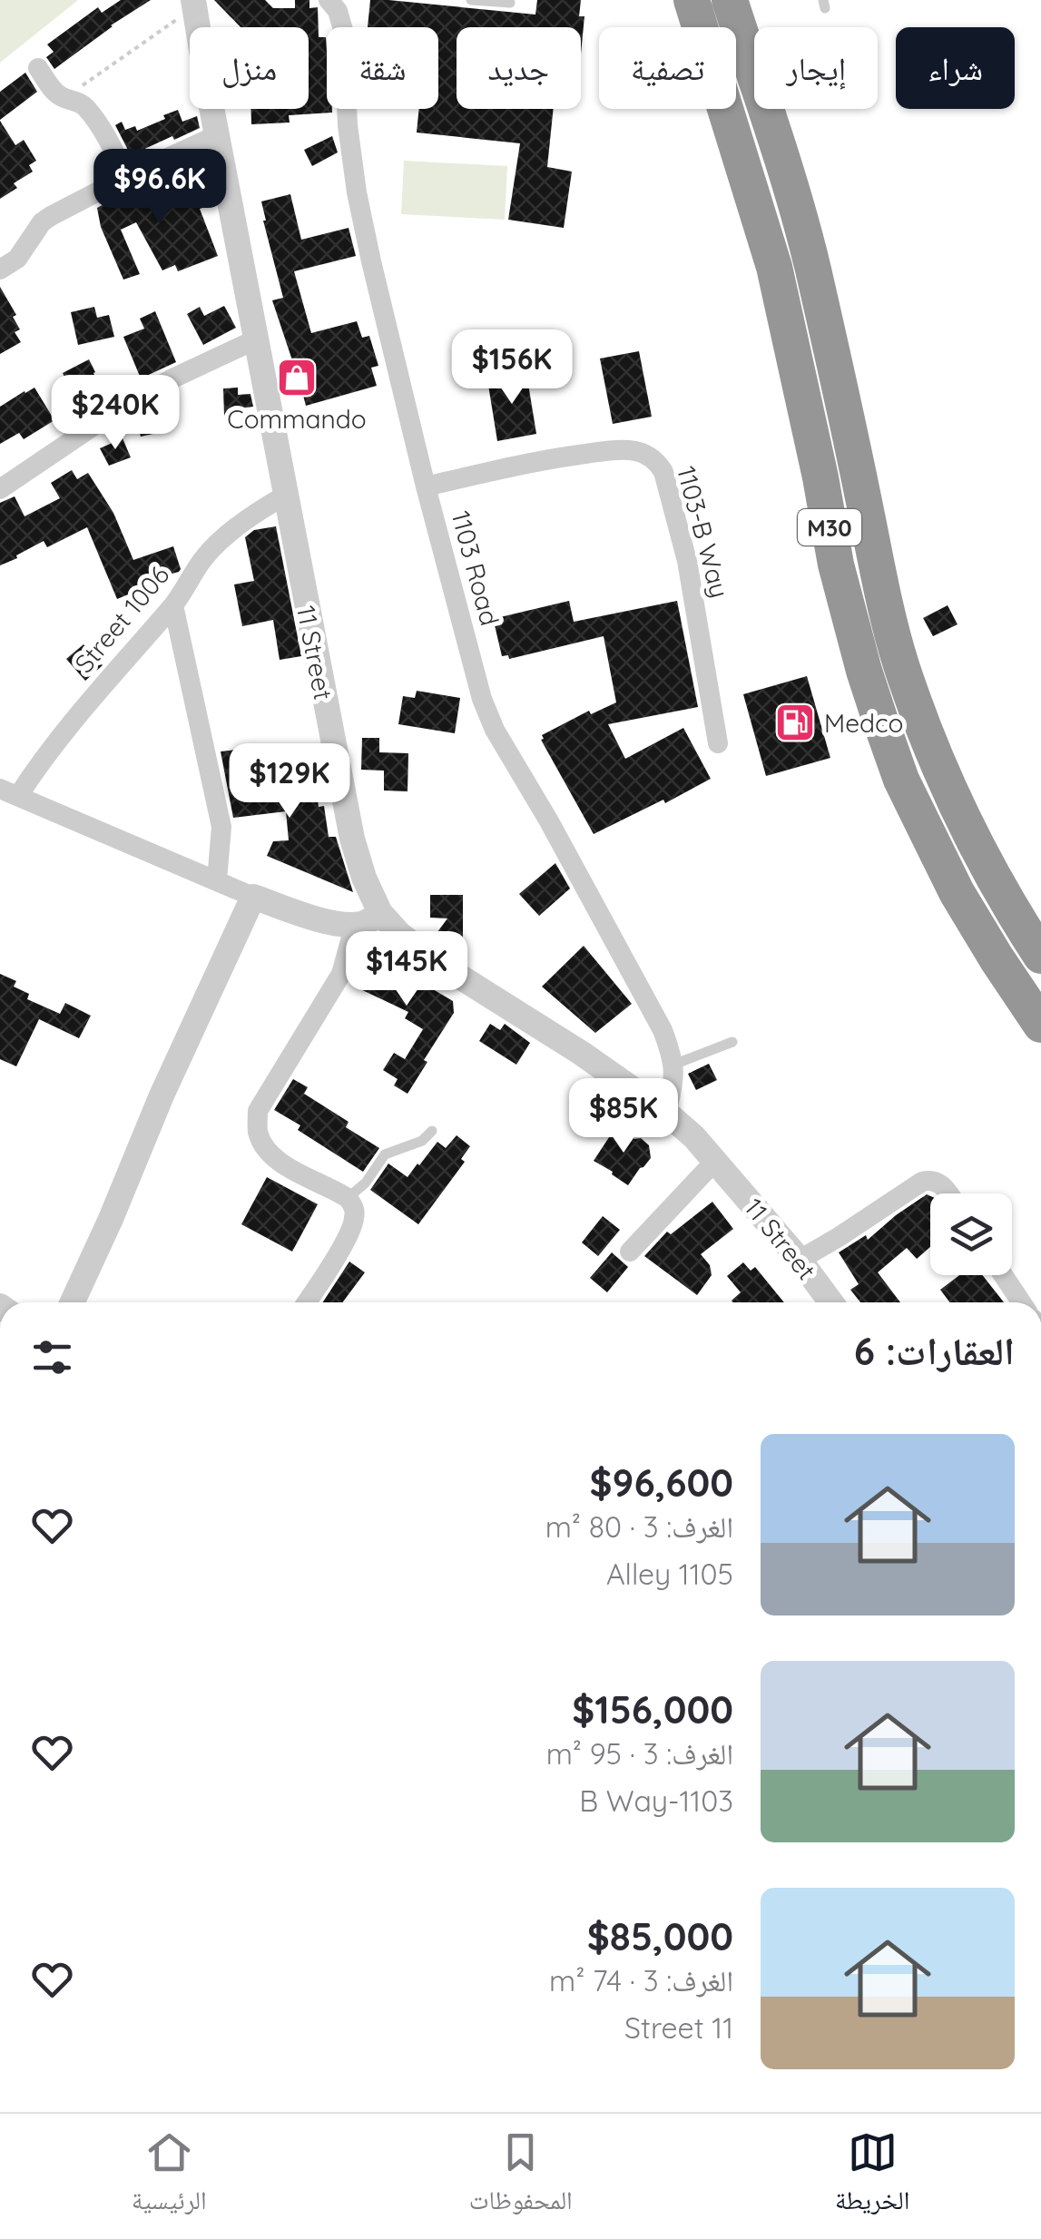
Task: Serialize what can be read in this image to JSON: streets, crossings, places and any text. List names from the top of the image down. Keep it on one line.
{"streets":{"highway":["M30"],"street":["1103-B Way","1103 Road","Street 1006","11 Street"]},"crossings":[["1103-B Way","1103 Road"],["1103 Road","11 Street"],["Street 1006","11 Street"]],"places":{"shop":["Commando"],"fuel station":["Medco"]},"page":{"chip":["شراء","إيجار","تصفية","جديد","شقة","منزل"],"price":["$96.6K","$156K","$240K","$129K","$145K","$85K"],"heading":"العقارات: 6","list":[{"name":"$96,600","note":"الغرف: 3 · 80 m² · 1105 Alley"},{"name":"$156,000","note":"الغرف: 3 · 95 m² · 1103-B Way"},{"name":"$85,000","note":"الغرف: 3 · 74 m² · 11 Street"}],"tabs":["الخريطة","المحفوظات","الرئيسية"]}}
